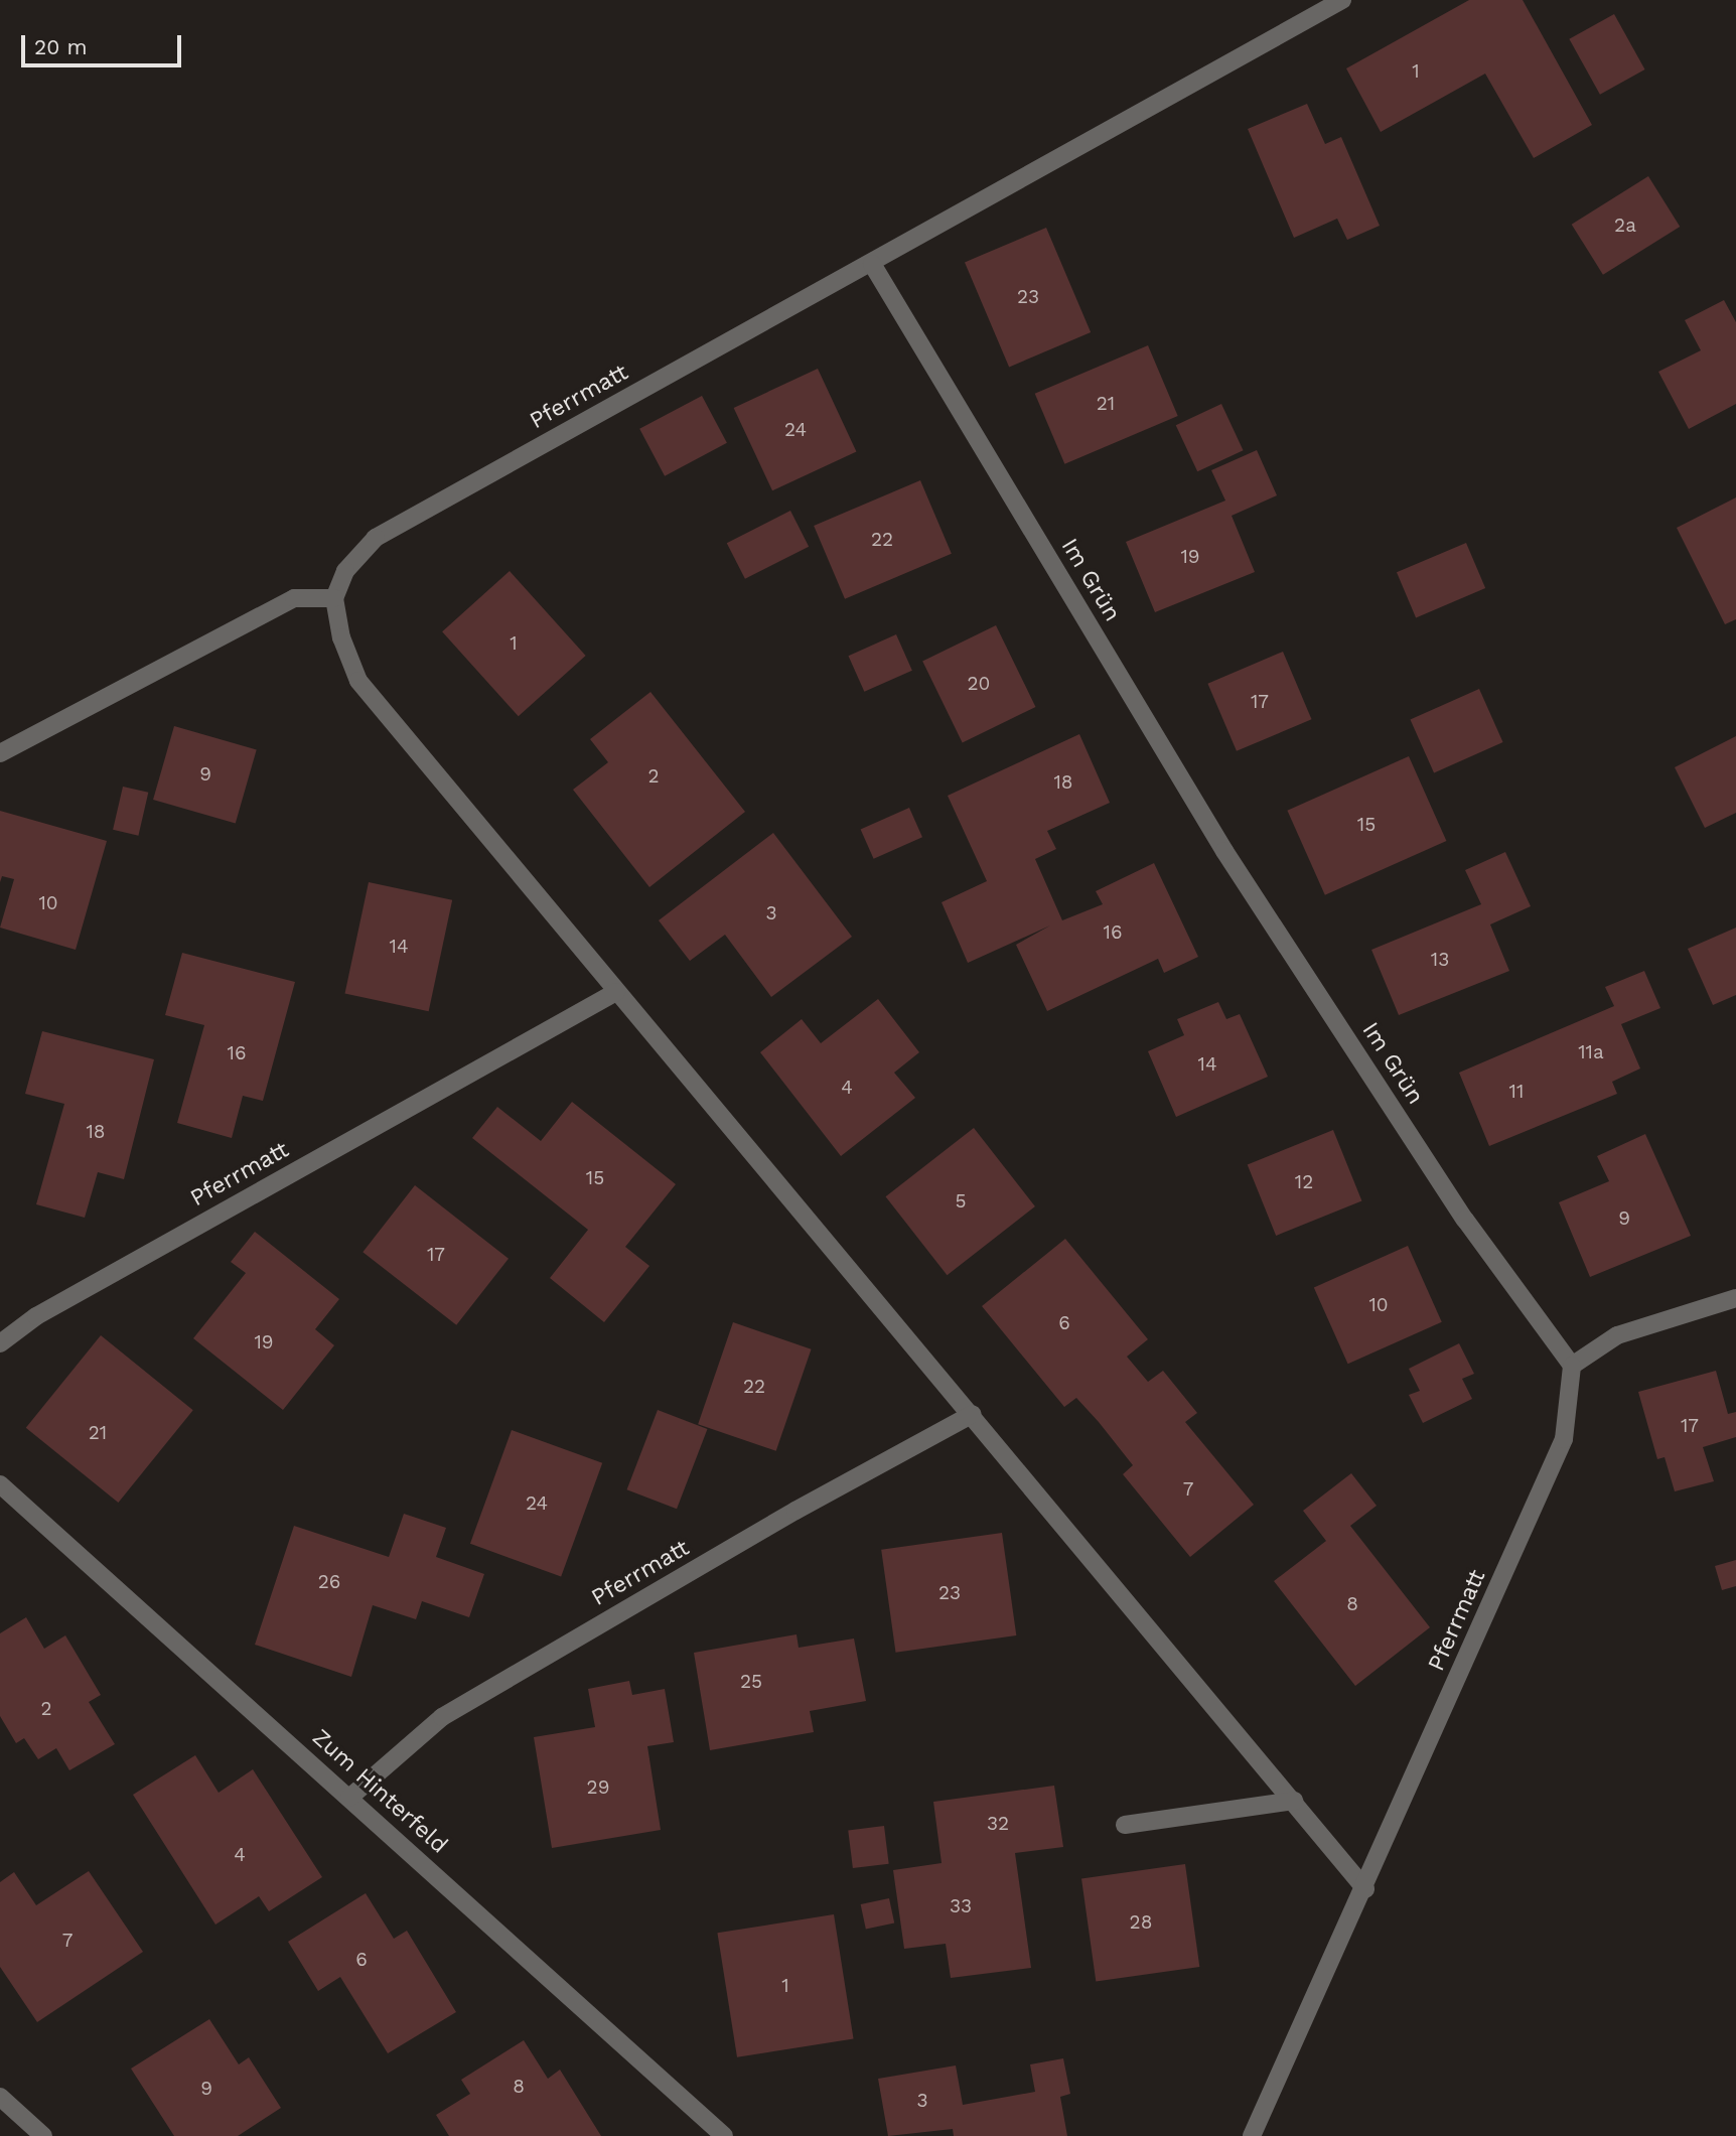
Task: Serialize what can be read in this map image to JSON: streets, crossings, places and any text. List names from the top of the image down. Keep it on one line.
{"streets":{"street":["Pferrmatt","Im Grün","Zum Hinterfeld"]},"crossings":[["Pferrmatt","Im Grün"],["Pferrmatt","Zum Hinterfeld"]],"house_numbers":["1","2a","23","21","24","22","19","1","20","17","9","2","18","15","10","3","16","14","13","11a","16","14","4","11","18","15","12","5","9","17","10","6","19","22","17","21","7","24","26","23","8","25","2","29","32","4","33","28","7","6","1","8","9","3"],"scale_bar":"20 m"}
